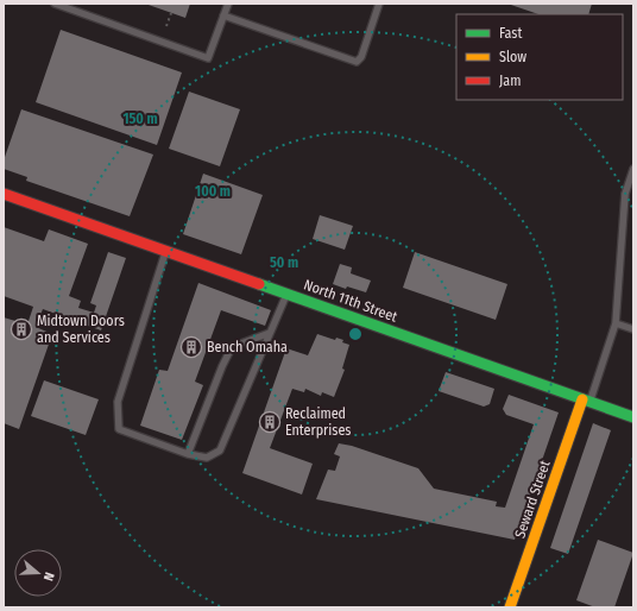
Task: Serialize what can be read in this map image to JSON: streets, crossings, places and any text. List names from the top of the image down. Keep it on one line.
{"streets":{"street":["North 11th Street","Seward Street"]},"crossings":[["North 11th Street","Seward Street"]],"places":{"building":["Midtown Doors and Services","Bench Omaha","Reclaimed Enterprises"]},"legend":["Fast","Slow","Jam"],"north":"right","rings":["150 m","100 m","50 m"]}
